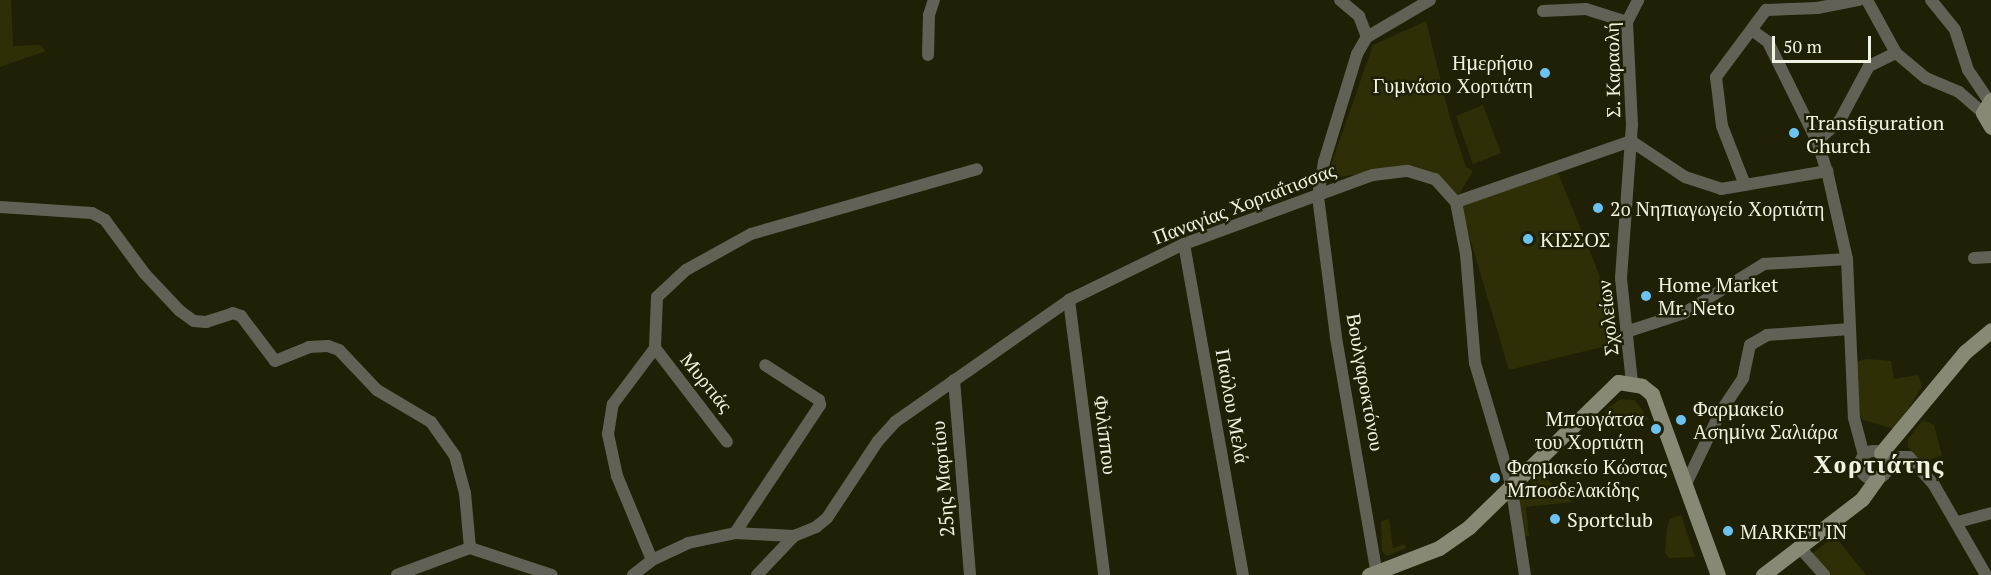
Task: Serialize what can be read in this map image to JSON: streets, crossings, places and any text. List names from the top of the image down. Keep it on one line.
{"streets":{"street":["Σ. Καραολή","Παναγίας Χορταΐτισσας","Σχολείων","Μυρτιάς","Βουλγαροκτόνου","Παύλου Μελά","Φιλίππου","25ης Μαρτίου"]},"crossings":[["Σ. Καραολή","Σχολείων"],["Παναγίας Χορταΐτισσας","Βουλγαροκτόνου"],["Παναγίας Χορταΐτισσας","Παύλου Μελά"],["Παναγίας Χορταΐτισσας","Φιλίππου"],["Παναγίας Χορταΐτισσας","25ης Μαρτίου"]],"districts":["Χορτιάτης"],"places":["Ημερήσιο Γυμνάσιο Χορτιάτη","Transfiguration Church","2ο Νηπιαγωγείο Χορτιάτη","ΚΙΣΣΟΣ","Home Market Mr. Neto","Φαρμακείο Ασημίνα Σαλιάρα","Μπουγάτσα του Χορτιάτη","Φαρμακείο Κώστας Μποσδελακίδης","Sportclub","MARKET IN"],"scale_bar":"50 m"}
